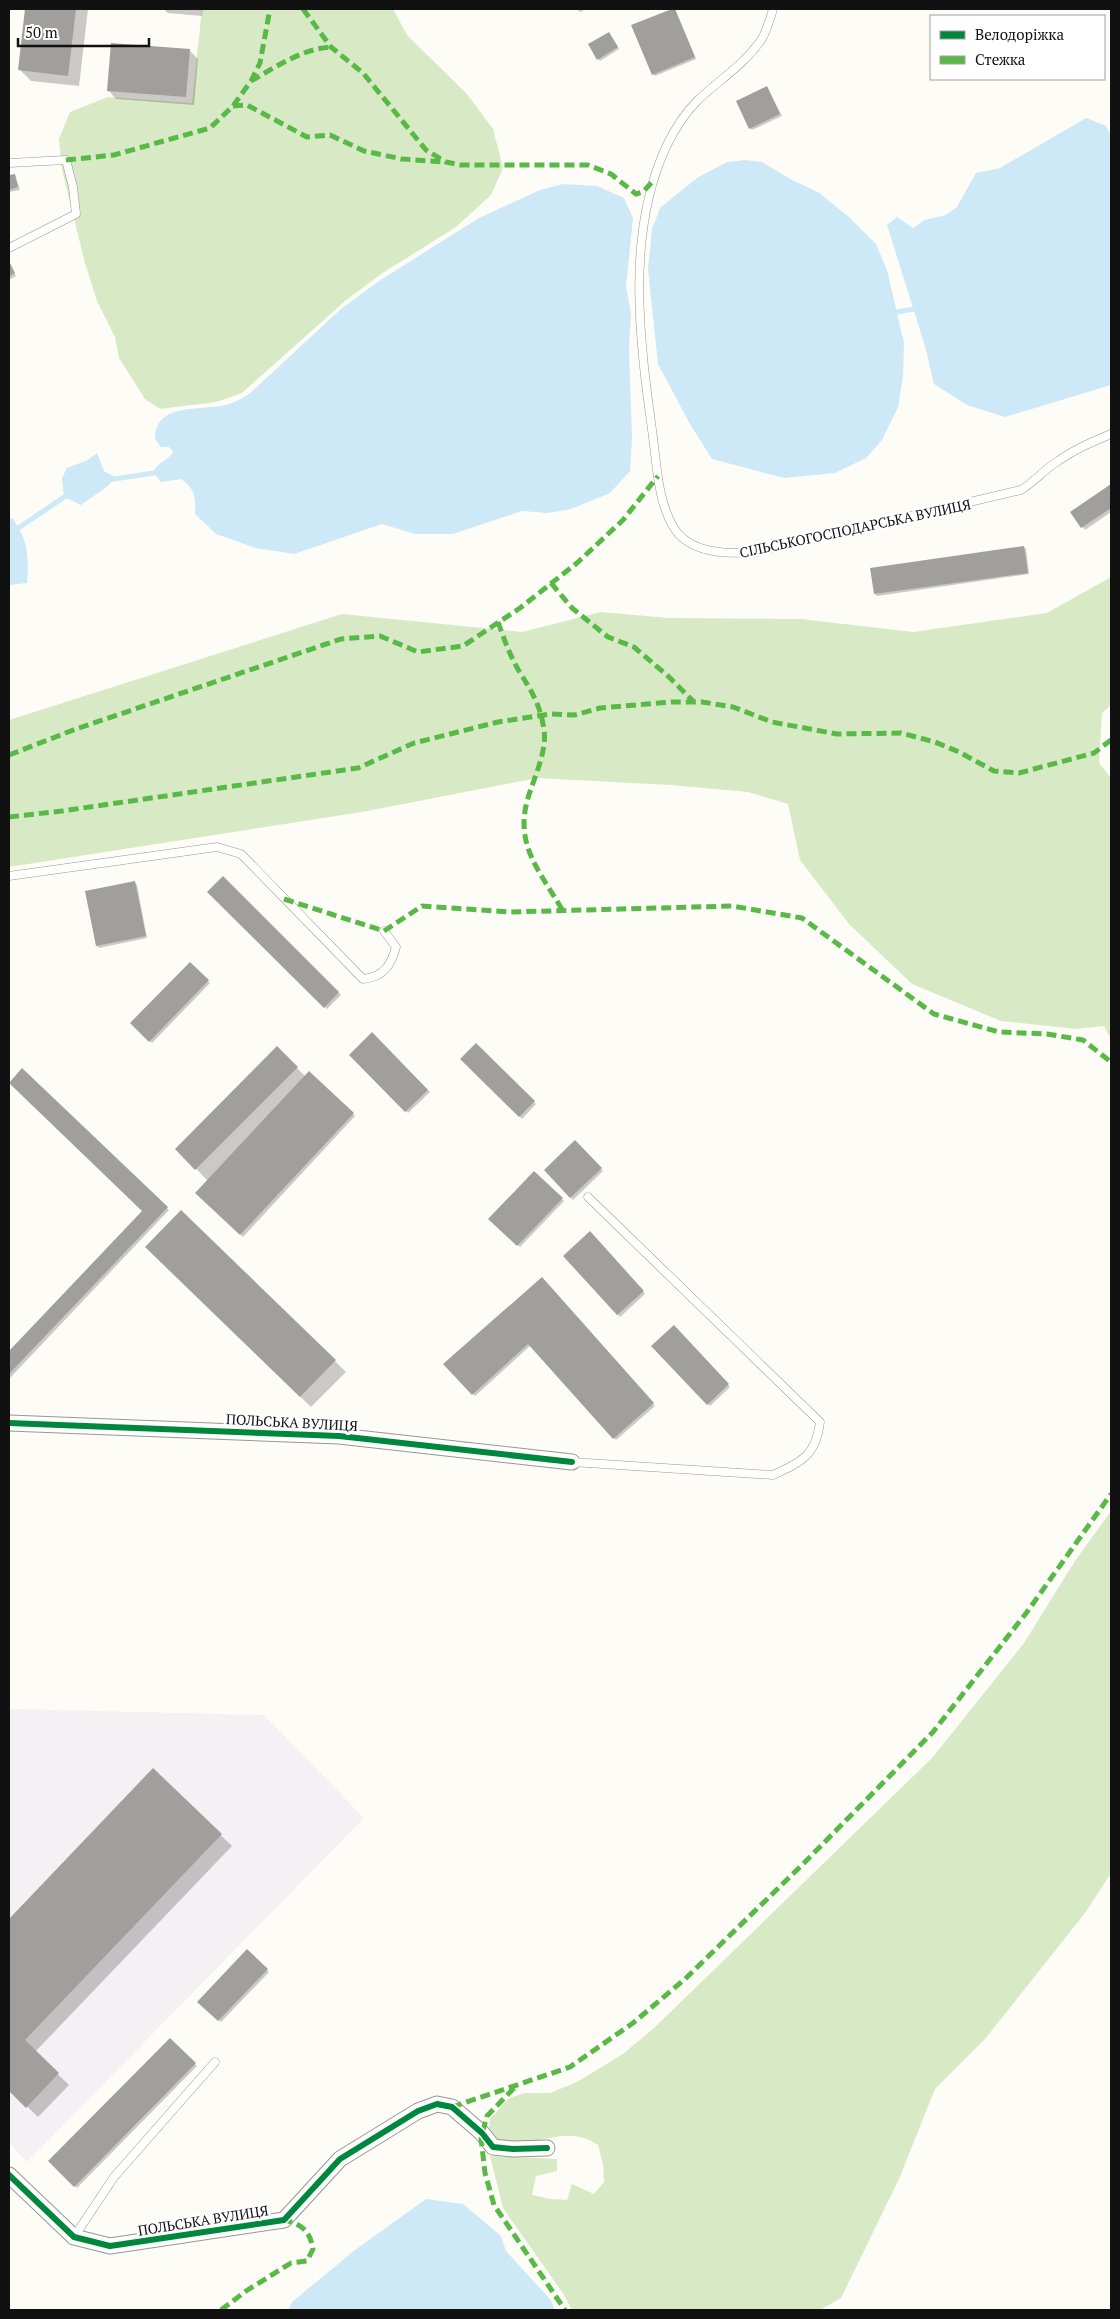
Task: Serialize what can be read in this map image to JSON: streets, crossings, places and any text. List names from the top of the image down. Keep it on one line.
{"streets":{"street":["ПОЛЬСЬКА ВУЛИЦЯ"],"lane":["СІЛЬСЬКОГОСПОДАРСЬКА ВУЛИЦЯ"]},"legend":["Велодоріжка","Стежка"],"scale_bar":"50 m"}
